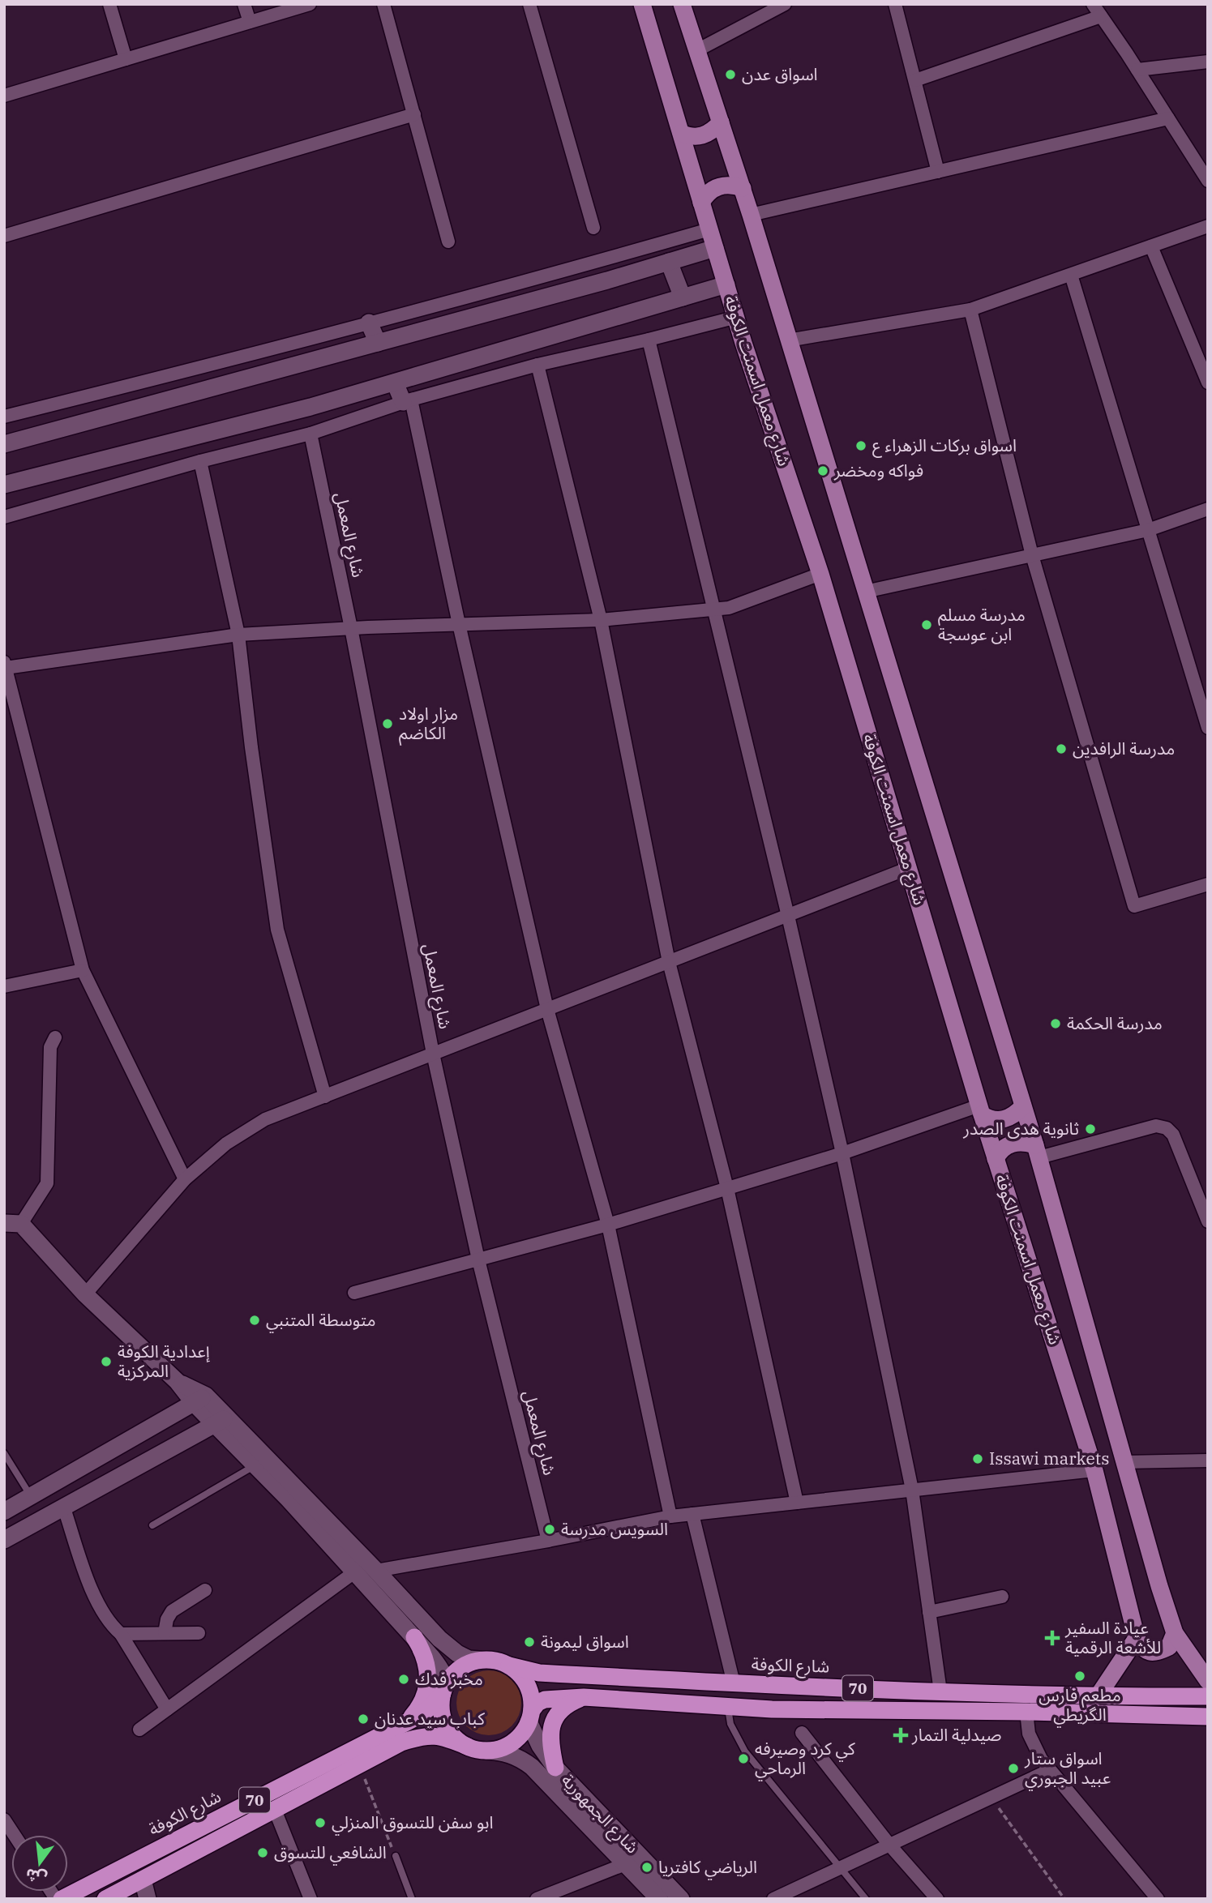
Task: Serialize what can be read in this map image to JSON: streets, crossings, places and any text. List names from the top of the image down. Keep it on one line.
{"streets":{"highway":["شارع الكوفة","70"],"main road":["شارع معمل اسمنت الكوفة"],"street":["شارع المعمل","شارع الجمهورية"]},"crossings":[["شارع الكوفة","70"],["شارع الكوفة","شارع الجمهورية"],["70","شارع الجمهورية"]],"places":{"other":["اسواق عدن","اسواق بركات الزهراء ع","فواكه ومخضر","مدرسة مسلم ابن عوسجة","مزار اولاد الكاضم","مدرسة الرافدين","مدرسة الحكمة","ثانوية هدى الصدر","متوسطة المتنبي","إعدادية الكوفة المركزية","Issawi markets","السويس مدرسة","اسواق ليمونة","مطعم فارس الگريطي","مخبز فدك","كباب سيد عدنان","كي كرد وصيرفه الرماحي","اسواق ستار عبيد الجبوري","ابو سفن للتسوق المنزلي","الشافعي للتسوق","الرياضي كافتريا"],"health":["عيادة السفير للأشعة الرقمية","صيدلية التمار"]},"north":"bottom"}
